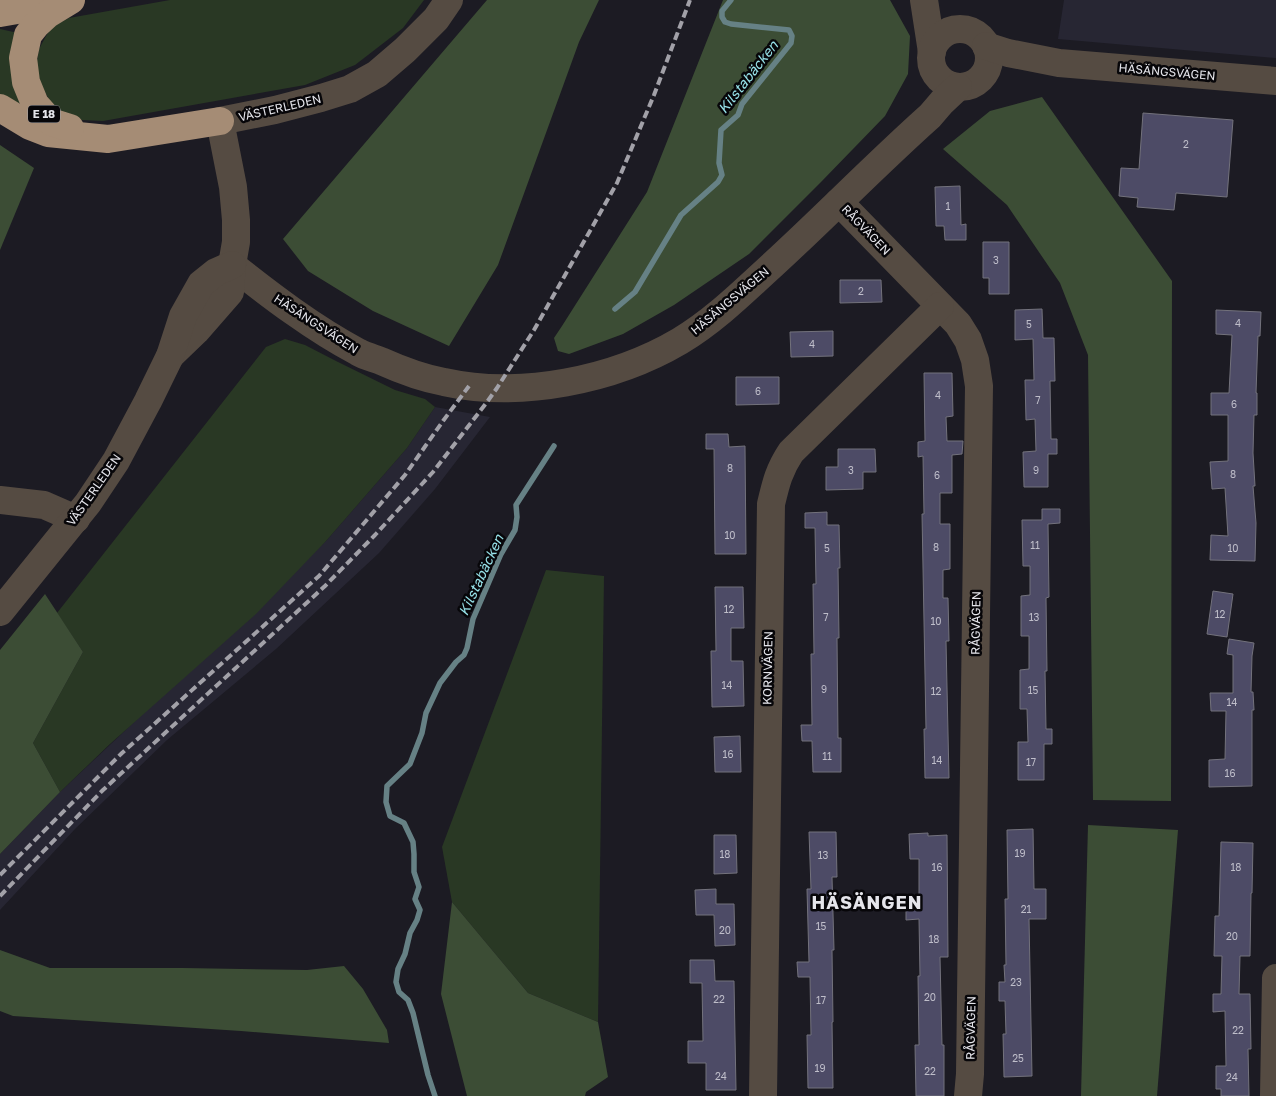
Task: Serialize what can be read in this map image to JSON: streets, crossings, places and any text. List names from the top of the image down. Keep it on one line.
{"streets":{"highway":["E 18"],"street":["HÄSÄNGSVÄGEN","VÄSTERLEDEN","RÅGVÄGEN","KORNVÄGEN"]},"crossings":[["HÄSÄNGSVÄGEN","VÄSTERLEDEN"],["HÄSÄNGSVÄGEN","RÅGVÄGEN"],["VÄSTERLEDEN","E 18"],["RÅGVÄGEN","KORNVÄGEN"]],"districts":["HÄSÄNGEN"],"water":["Kilstabäcken"],"house_numbers":["2","1","3","2","4","5","4","6","4","7","6","8","3","9","8","6","10","11","8","5","10","12","12","7","13","10","14","9","15","12","14","16","11","14","17","16","19","18","13","16","18","21","15","20","20","18","23","20","22","17","22","25","19","22","24","24"]}
